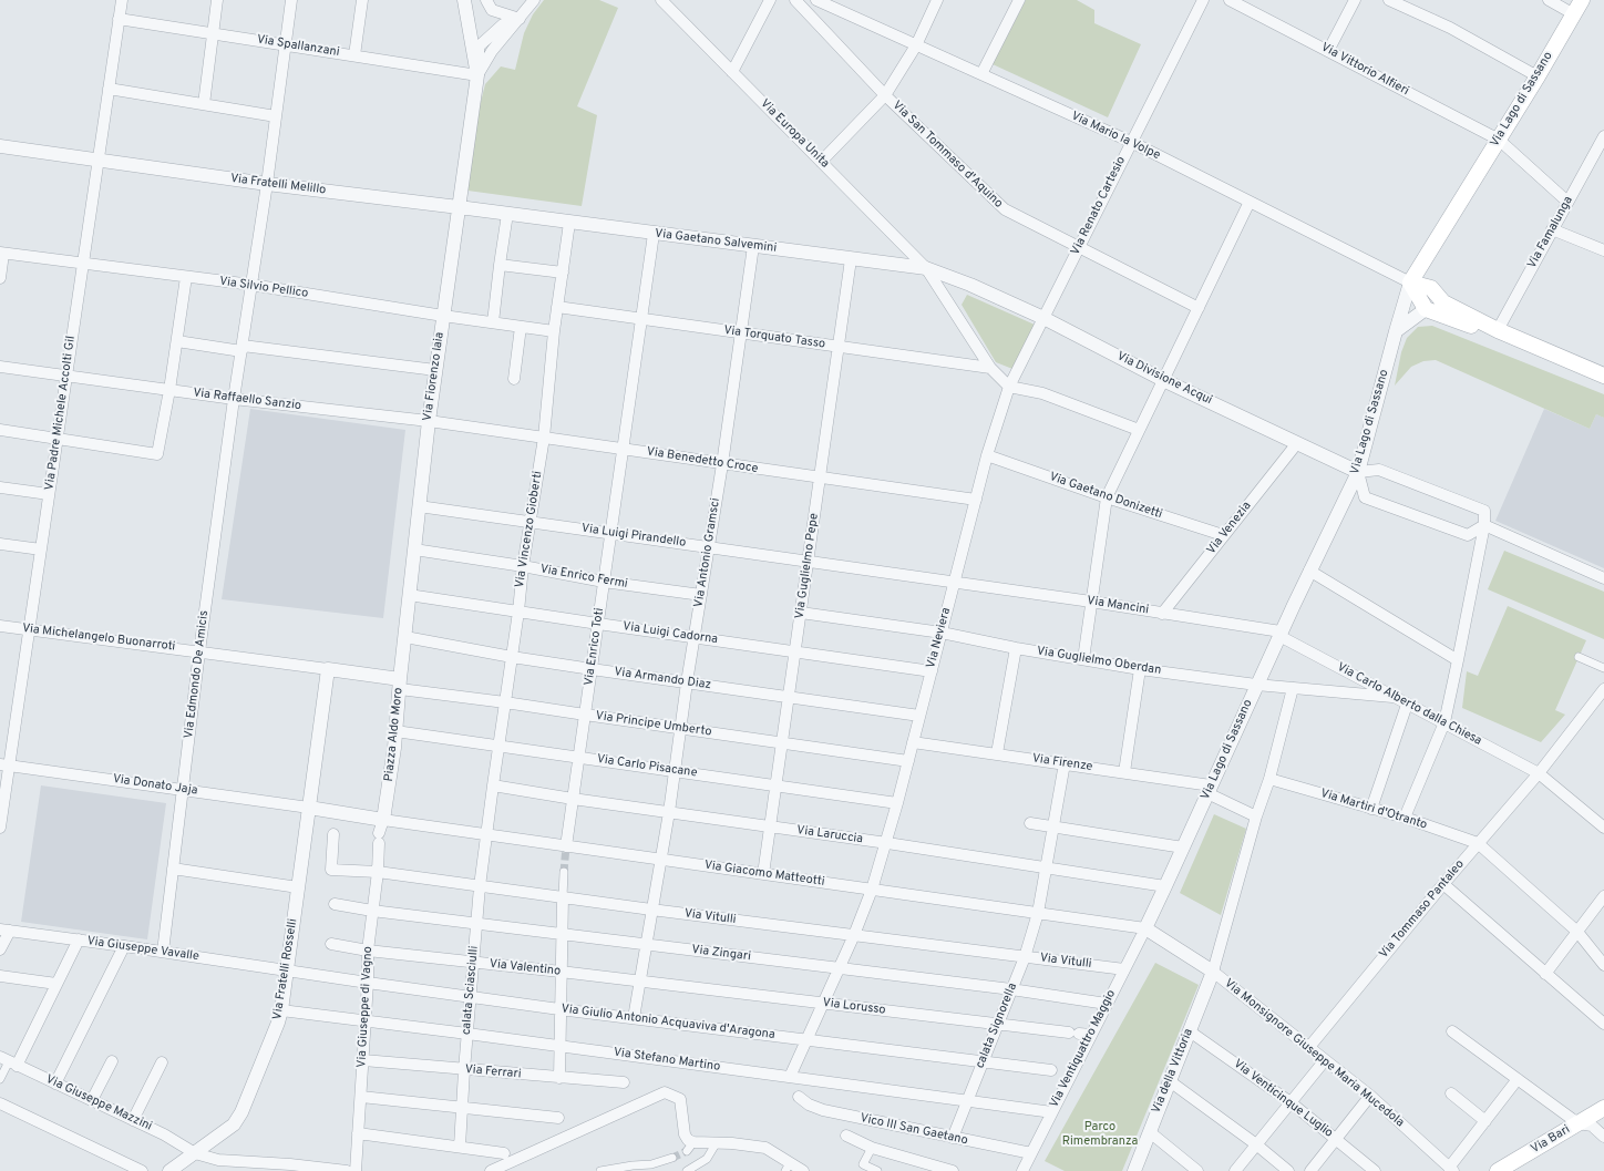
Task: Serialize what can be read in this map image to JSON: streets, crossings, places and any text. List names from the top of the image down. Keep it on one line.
{"streets":{"main road":["Via Lago di Sassano","Via Bari"],"street":["Via Spallanzani","Via Vittorio Alfieri","Via Europa Unita","Via Mario la Volpe","Via San Tommaso d'Aquino","Via Fratelli Melillo","Via Renato Cartesio","Via Famalunga","Via Gaetano Salvemini","Via Silvio Pellico","Via Torquato Tasso","Via Fiorenzo Iaia","Via Divisione Acqui","Via Raffaello Sanzio","Via Padre Michele Accolti Gil","Via Benedetto Croce","Via Gaetano Donizetti","Via Venezia","Via Vincenzo Gioberti","Via Luigi Pirandello","Via Antonio Gramsci","Via Guglielmo Pepe","Via Enrico Fermi","Via Mancini","Via Luigi Cadorna","Via Michelangelo Buonarroti","Via Neviera","Via Enrico Toti","Via Guglielmo Oberdan","Via Edmondo De Amicis","Via Armando Diaz","Via Carlo Alberto dalla Chiesa","Via Principe Umberto","Piazza Aldo Moro","Via Firenze","Via Carlo Pisacane","Via Donato Jaja","Via Martiri d'Otranto","Via Laruccia","Via Giacomo Matteotti","Via Tommaso Pantaleo","Via Vitulli","Via Giuseppe Vavalle","Via Zingari","Via Valentino","Via Fratelli Rosselli","calata Sciasciulli","Via Giuseppe di Vagno","Via Lorusso","Via Giulio Antonio Acquaviva d'Aragona","calata Signorella","Via Ventiquattro Maggio","Via Monsignore Giuseppe Maria Mucedola","Via Stefano Martino","Via della Vittoria","Via Ferrari","Via Venticinque Luglio","Via Giuseppe Mazzini","Vico III San Gaetano"]},"crossings":[["Via Spallanzani","Via Fiorenzo Iaia"],["Via Spallanzani","Via Padre Michele Accolti Gil"],["Via Vittorio Alfieri","Via Lago di Sassano"],["Via Vittorio Alfieri","Via Famalunga"],["Via Lago di Sassano","Via Mario la Volpe"],["Via Lago di Sassano","Via Divisione Acqui"],["Via Lago di Sassano","Via Mancini"],["Via Lago di Sassano","Via Guglielmo Oberdan"],["Via Lago di Sassano","Via Carlo Alberto dalla Chiesa"],["Via Lago di Sassano","Via Firenze"],["Via Lago di Sassano","Via Laruccia"],["Via Lago di Sassano","Via Giacomo Matteotti"],["Via Lago di Sassano","Via Ventiquattro Maggio"],["Via Europa Unita","Via Renato Cartesio"],["Via Europa Unita","Via Gaetano Salvemini"],["Via Europa Unita","Via Torquato Tasso"],["Via Europa Unita","Via Neviera"],["Via Mario la Volpe","Via Renato Cartesio"],["Via San Tommaso d'Aquino","Via Renato Cartesio"],["Via Fratelli Melillo","Via Gaetano Salvemini"],["Via Fratelli Melillo","Via Fiorenzo Iaia"],["Via Fratelli Melillo","Via Padre Michele Accolti Gil"],["Via Renato Cartesio","Via Divisione Acqui"],["Via Renato Cartesio","Via Neviera"],["Via Gaetano Salvemini","Via Fiorenzo Iaia"],["Via Gaetano Salvemini","Via Divisione Acqui"],["Via Gaetano Salvemini","Via Vincenzo Gioberti"],["Via Gaetano Salvemini","Via Antonio Gramsci"],["Via Gaetano Salvemini","Via Guglielmo Pepe"],["Via Gaetano Salvemini","Via Enrico Toti"],["Via Silvio Pellico","Via Fiorenzo Iaia"],["Via Silvio Pellico","Via Padre Michele Accolti Gil"],["Via Silvio Pellico","Via Vincenzo Gioberti"],["Via Silvio Pellico","Via Edmondo De Amicis"],["Via Torquato Tasso","Via Vincenzo Gioberti"],["Via Torquato Tasso","Via Antonio Gramsci"],["Via Torquato Tasso","Via Guglielmo Pepe"],["Via Torquato Tasso","Via Enrico Toti"],["Via Fiorenzo Iaia","Via Raffaello Sanzio"],["Via Fiorenzo Iaia","Via Benedetto Croce"],["Via Fiorenzo Iaia","Via Luigi Pirandello"],["Via Fiorenzo Iaia","Via Enrico Fermi"],["Via Fiorenzo Iaia","Via Luigi Cadorna"],["Via Fiorenzo Iaia","Via Armando Diaz"],["Via Fiorenzo Iaia","Via Principe Umberto"],["Via Fiorenzo Iaia","Piazza Aldo Moro"],["Via Divisione Acqui","Via Venezia"],["Via Raffaello Sanzio","Via Padre Michele Accolti Gil"],["Via Raffaello Sanzio","Via Benedetto Croce"],["Via Raffaello Sanzio","Via Edmondo De Amicis"],["Via Padre Michele Accolti Gil","Via Michelangelo Buonarroti"],["Via Padre Michele Accolti Gil","Via Donato Jaja"],["Via Benedetto Croce","Via Vincenzo Gioberti"],["Via Benedetto Croce","Via Antonio Gramsci"],["Via Benedetto Croce","Via Guglielmo Pepe"],["Via Benedetto Croce","Via Neviera"],["Via Benedetto Croce","Via Enrico Toti"],["Via Gaetano Donizetti","Via Venezia"],["Via Gaetano Donizetti","Via Neviera"],["Via Venezia","Via Mancini"],["Via Vincenzo Gioberti","Via Luigi Pirandello"],["Via Vincenzo Gioberti","Via Enrico Fermi"],["Via Vincenzo Gioberti","Via Luigi Cadorna"],["Via Vincenzo Gioberti","Via Armando Diaz"],["Via Vincenzo Gioberti","Via Principe Umberto"],["Via Vincenzo Gioberti","Via Carlo Pisacane"],["Via Vincenzo Gioberti","Via Laruccia"],["Via Vincenzo Gioberti","Via Giacomo Matteotti"],["Via Vincenzo Gioberti","calata Sciasciulli"],["Via Luigi Pirandello","Via Antonio Gramsci"],["Via Luigi Pirandello","Via Guglielmo Pepe"],["Via Luigi Pirandello","Via Mancini"],["Via Luigi Pirandello","Via Neviera"],["Via Luigi Pirandello","Via Enrico Toti"],["Via Antonio Gramsci","Via Enrico Fermi"],["Via Antonio Gramsci","Via Luigi Cadorna"],["Via Antonio Gramsci","Via Armando Diaz"],["Via Antonio Gramsci","Via Principe Umberto"],["Via Antonio Gramsci","Via Carlo Pisacane"],["Via Antonio Gramsci","Via Laruccia"],["Via Antonio Gramsci","Via Giacomo Matteotti"],["Via Antonio Gramsci","Via Vitulli"],["Via Antonio Gramsci","Via Zingari"],["Via Antonio Gramsci","Via Valentino"],["Via Antonio Gramsci","Via Lorusso"],["Via Antonio Gramsci","Via Giulio Antonio Acquaviva d'Aragona"],["Via Guglielmo Pepe","Via Luigi Cadorna"],["Via Guglielmo Pepe","Via Armando Diaz"],["Via Guglielmo Pepe","Via Principe Umberto"],["Via Guglielmo Pepe","Via Carlo Pisacane"],["Via Guglielmo Pepe","Via Laruccia"],["Via Guglielmo Pepe","Via Giacomo Matteotti"],["Via Enrico Fermi","Via Enrico Toti"],["Via Mancini","Via Neviera"],["Via Mancini","Via Carlo Alberto dalla Chiesa"],["Via Luigi Cadorna","Via Neviera"],["Via Luigi Cadorna","Via Enrico Toti"],["Via Michelangelo Buonarroti","Via Edmondo De Amicis"],["Via Michelangelo Buonarroti","Piazza Aldo Moro"],["Via Neviera","Via Guglielmo Oberdan"],["Via Neviera","Via Armando Diaz"],["Via Neviera","Via Principe Umberto"],["Via Neviera","Via Firenze"],["Via Neviera","Via Carlo Pisacane"],["Via Neviera","Via Laruccia"],["Via Neviera","Via Giacomo Matteotti"],["Via Neviera","Via Vitulli"],["Via Neviera","Via Zingari"],["Via Neviera","Via Lorusso"],["Via Neviera","Via Giulio Antonio Acquaviva d'Aragona"],["Via Neviera","Via Stefano Martino"],["Via Enrico Toti","Via Armando Diaz"],["Via Enrico Toti","Via Principe Umberto"],["Via Enrico Toti","Via Carlo Pisacane"],["Via Enrico Toti","Via Laruccia"],["Via Enrico Toti","Via Giacomo Matteotti"],["Via Guglielmo Oberdan","Via Carlo Alberto dalla Chiesa"],["Via Edmondo De Amicis","Via Donato Jaja"],["Via Edmondo De Amicis","Via Giuseppe Vavalle"],["Via Carlo Alberto dalla Chiesa","Via Tommaso Pantaleo"],["Via Principe Umberto","Piazza Aldo Moro"],["Piazza Aldo Moro","Via Carlo Pisacane"],["Piazza Aldo Moro","Via Giacomo Matteotti"],["Piazza Aldo Moro","Via Giuseppe di Vagno"],["Via Firenze","calata Signorella"],["Via Donato Jaja","Via Fratelli Rosselli"],["Via Martiri d'Otranto","Via Tommaso Pantaleo"],["Via Laruccia","calata Signorella"],["Via Giacomo Matteotti","calata Sciasciulli"],["Via Giacomo Matteotti","Via Giuseppe di Vagno"],["Via Giacomo Matteotti","calata Signorella"],["Via Giacomo Matteotti","Via Ventiquattro Maggio"],["Via Tommaso Pantaleo","Via Monsignore Giuseppe Maria Mucedola"],["Via Vitulli","calata Sciasciulli"],["Via Vitulli","Via Giuseppe di Vagno"],["Via Vitulli","calata Signorella"],["Via Vitulli","Via Ventiquattro Maggio"],["Via Giuseppe Vavalle","Via Fratelli Rosselli"],["Via Giuseppe Vavalle","Via Giulio Antonio Acquaviva d'Aragona"],["Via Zingari","calata Sciasciulli"],["Via Zingari","Via Giuseppe di Vagno"],["Via Zingari","calata Signorella"],["Via Zingari","Via Ventiquattro Maggio"],["Via Valentino","calata Sciasciulli"],["Via Valentino","Via Giuseppe di Vagno"],["Via Valentino","Via Lorusso"],["Via Fratelli Rosselli","Via Giulio Antonio Acquaviva d'Aragona"],["Via Fratelli Rosselli","Via Stefano Martino"],["Via Fratelli Rosselli","Via Giuseppe Mazzini"],["calata Sciasciulli","Via Giulio Antonio Acquaviva d'Aragona"],["calata Sciasciulli","Via Stefano Martino"],["calata Sciasciulli","Via Ferrari"],["Via Giuseppe di Vagno","Via Giulio Antonio Acquaviva d'Aragona"],["Via Giuseppe di Vagno","Via Stefano Martino"],["Via Giuseppe di Vagno","Via Ferrari"],["Via Lorusso","calata Signorella"],["Via Lorusso","Via Ventiquattro Maggio"],["Via Giulio Antonio Acquaviva d'Aragona","calata Signorella"],["Via Giulio Antonio Acquaviva d'Aragona","Via Ventiquattro Maggio"],["calata Signorella","Via Stefano Martino"],["calata Signorella","Vico III San Gaetano"],["Via Ventiquattro Maggio","Via Stefano Martino"],["Via Ventiquattro Maggio","Vico III San Gaetano"],["Via Monsignore Giuseppe Maria Mucedola","Via della Vittoria"],["Via della Vittoria","Via Venticinque Luglio"]],"parks":["Parco Rimembranza"]}
